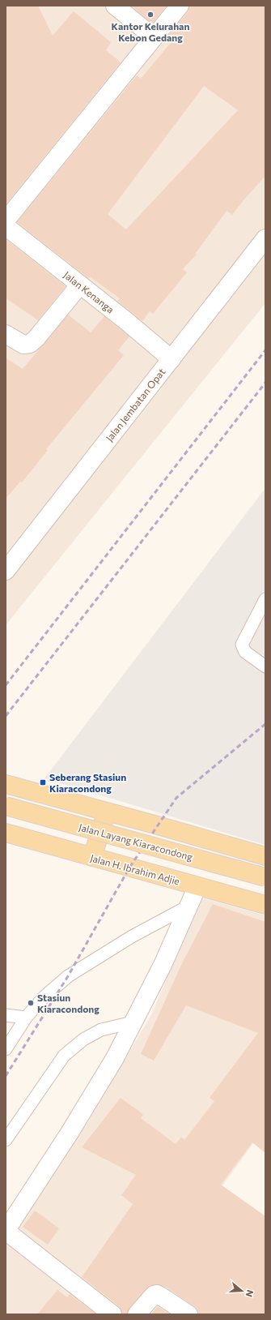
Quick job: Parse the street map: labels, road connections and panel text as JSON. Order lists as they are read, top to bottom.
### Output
{
  "streets": {
    "main road": ["Jalan Layang Kiaracondong", "Jalan H. Ibrahim Adjie"],
    "street": ["Jalan Kenanga", "Jalan Jembatan Opat"]
  },
  "crossings": [
    ["Jalan Kenanga", "Jalan Jembatan Opat"]
  ],
  "places": {
    "other": ["Kantor Kelurahan Kebon Gedang", "Stasiun Kiaracondong"],
    "transit": ["Seberang Stasiun Kiaracondong"]
  },
  "north": "right"
}
